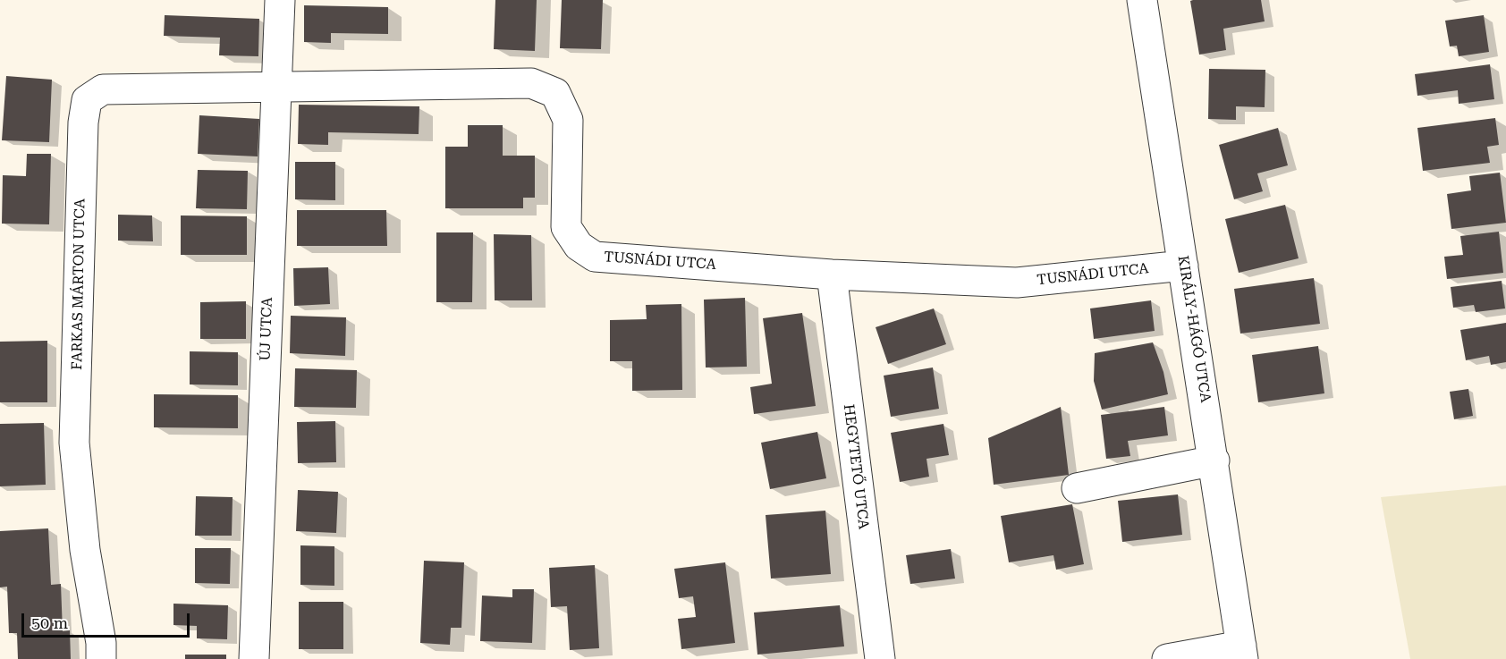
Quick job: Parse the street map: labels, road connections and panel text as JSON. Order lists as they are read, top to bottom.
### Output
{
  "streets": {
    "street": [
      "TUSNÁDI UTCA",
      "FARKAS MÁRTON UTCA",
      "ÚJ UTCA",
      "KIRÁLY-HÁGÓ UTCA",
      "HEGYTETŐ UTCA"
    ]
  },
  "crossings": [
    ["TUSNÁDI UTCA", "FARKAS MÁRTON UTCA"],
    ["TUSNÁDI UTCA", "ÚJ UTCA"],
    ["TUSNÁDI UTCA", "KIRÁLY-HÁGÓ UTCA"],
    ["TUSNÁDI UTCA", "HEGYTETŐ UTCA"],
    ["FARKAS MÁRTON UTCA", "ÚJ UTCA"]
  ],
  "scale_bar": "50 m"
}
